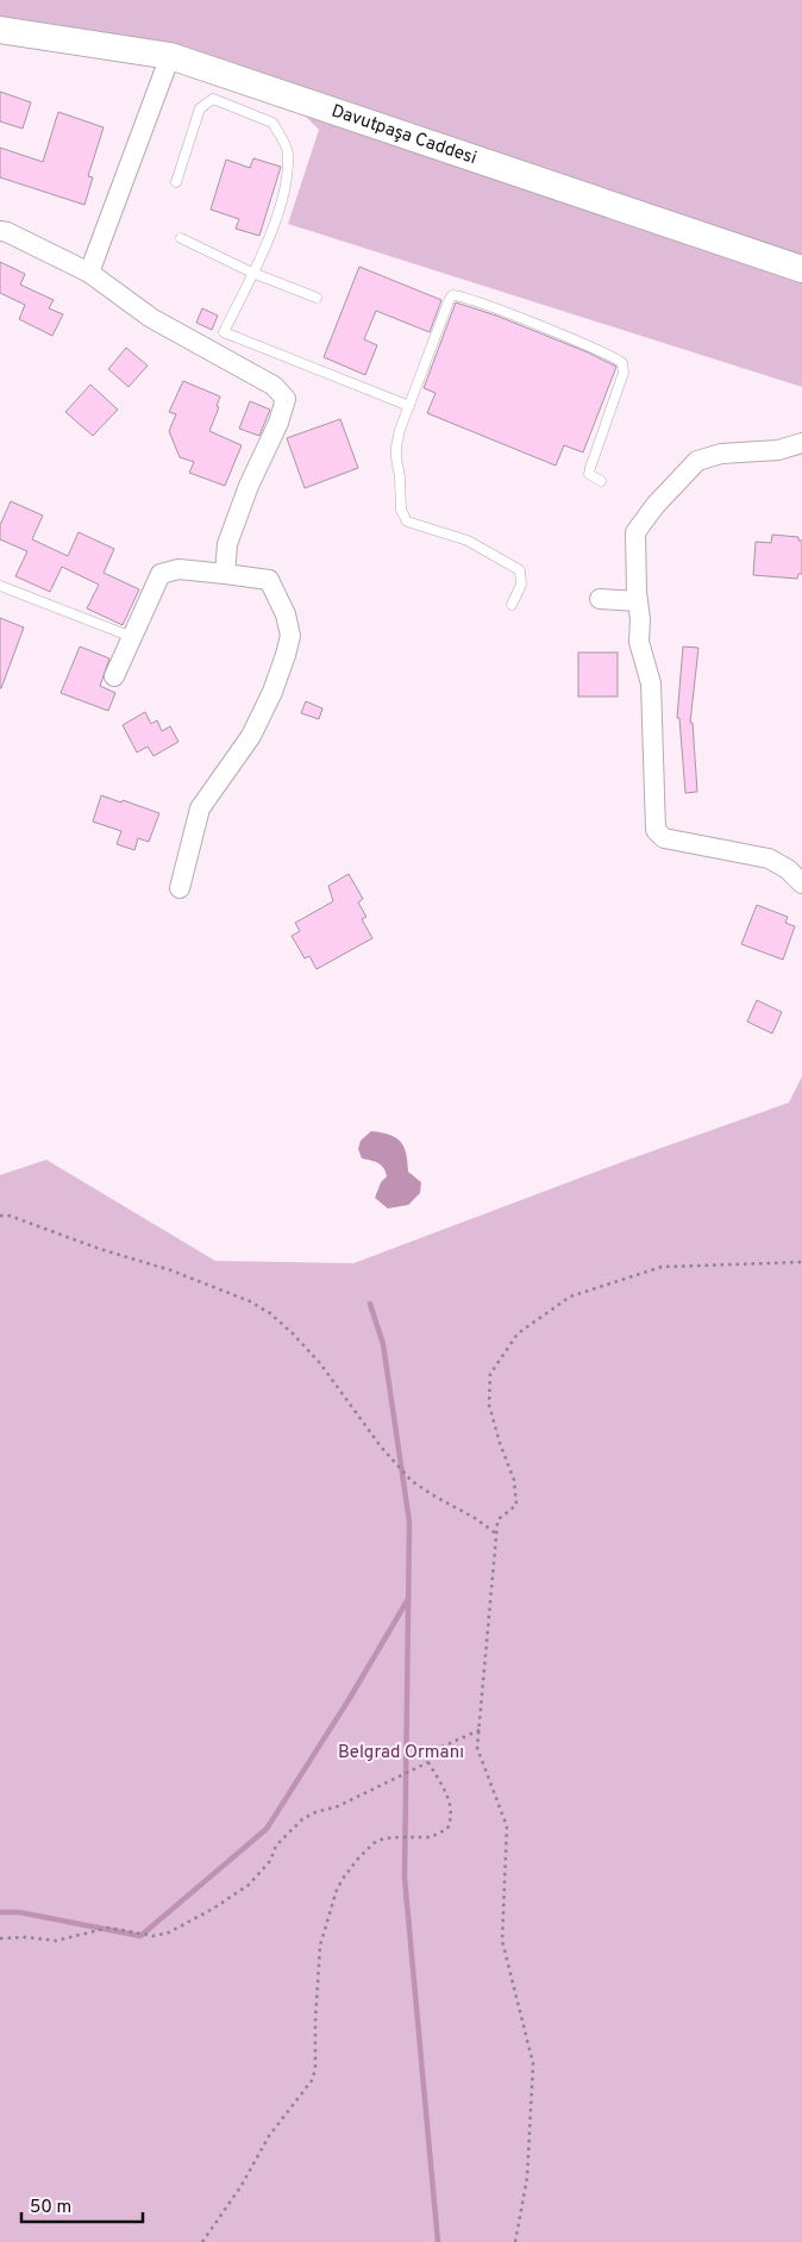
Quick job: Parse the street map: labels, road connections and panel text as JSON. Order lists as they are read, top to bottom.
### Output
{
  "streets": {
    "street": ["Davutpaşa Caddesi"]
  },
  "parks": ["Belgrad Ormanı"],
  "scale_bar": "50 m"
}
